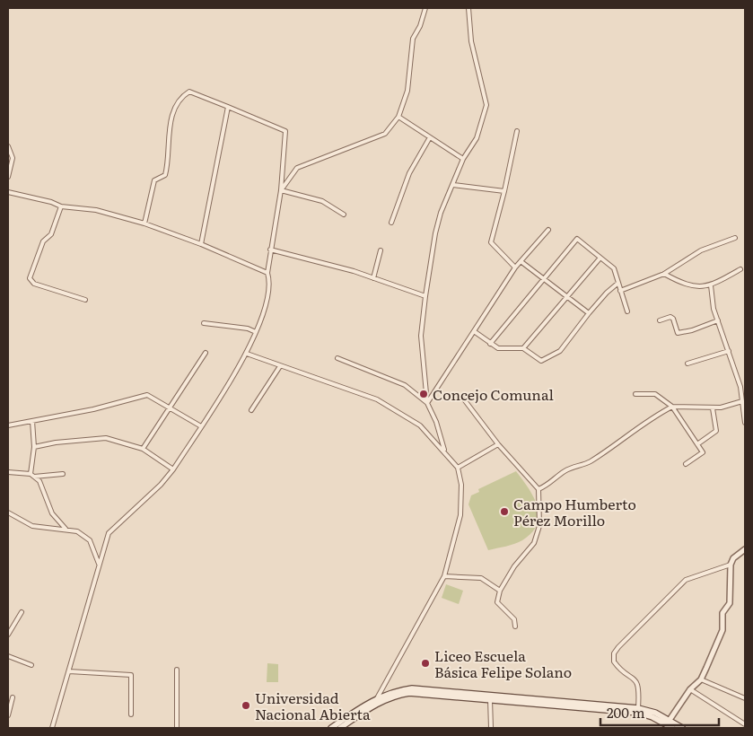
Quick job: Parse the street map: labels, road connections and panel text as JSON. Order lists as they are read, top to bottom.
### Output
{
  "places": [
    "Concejo Comunal",
    "Campo Humberto Pérez Morillo",
    "Liceo Escuela Básica Felipe Solano",
    "Universidad Nacional Abierta"
  ],
  "scale_bar": "200 m"
}
